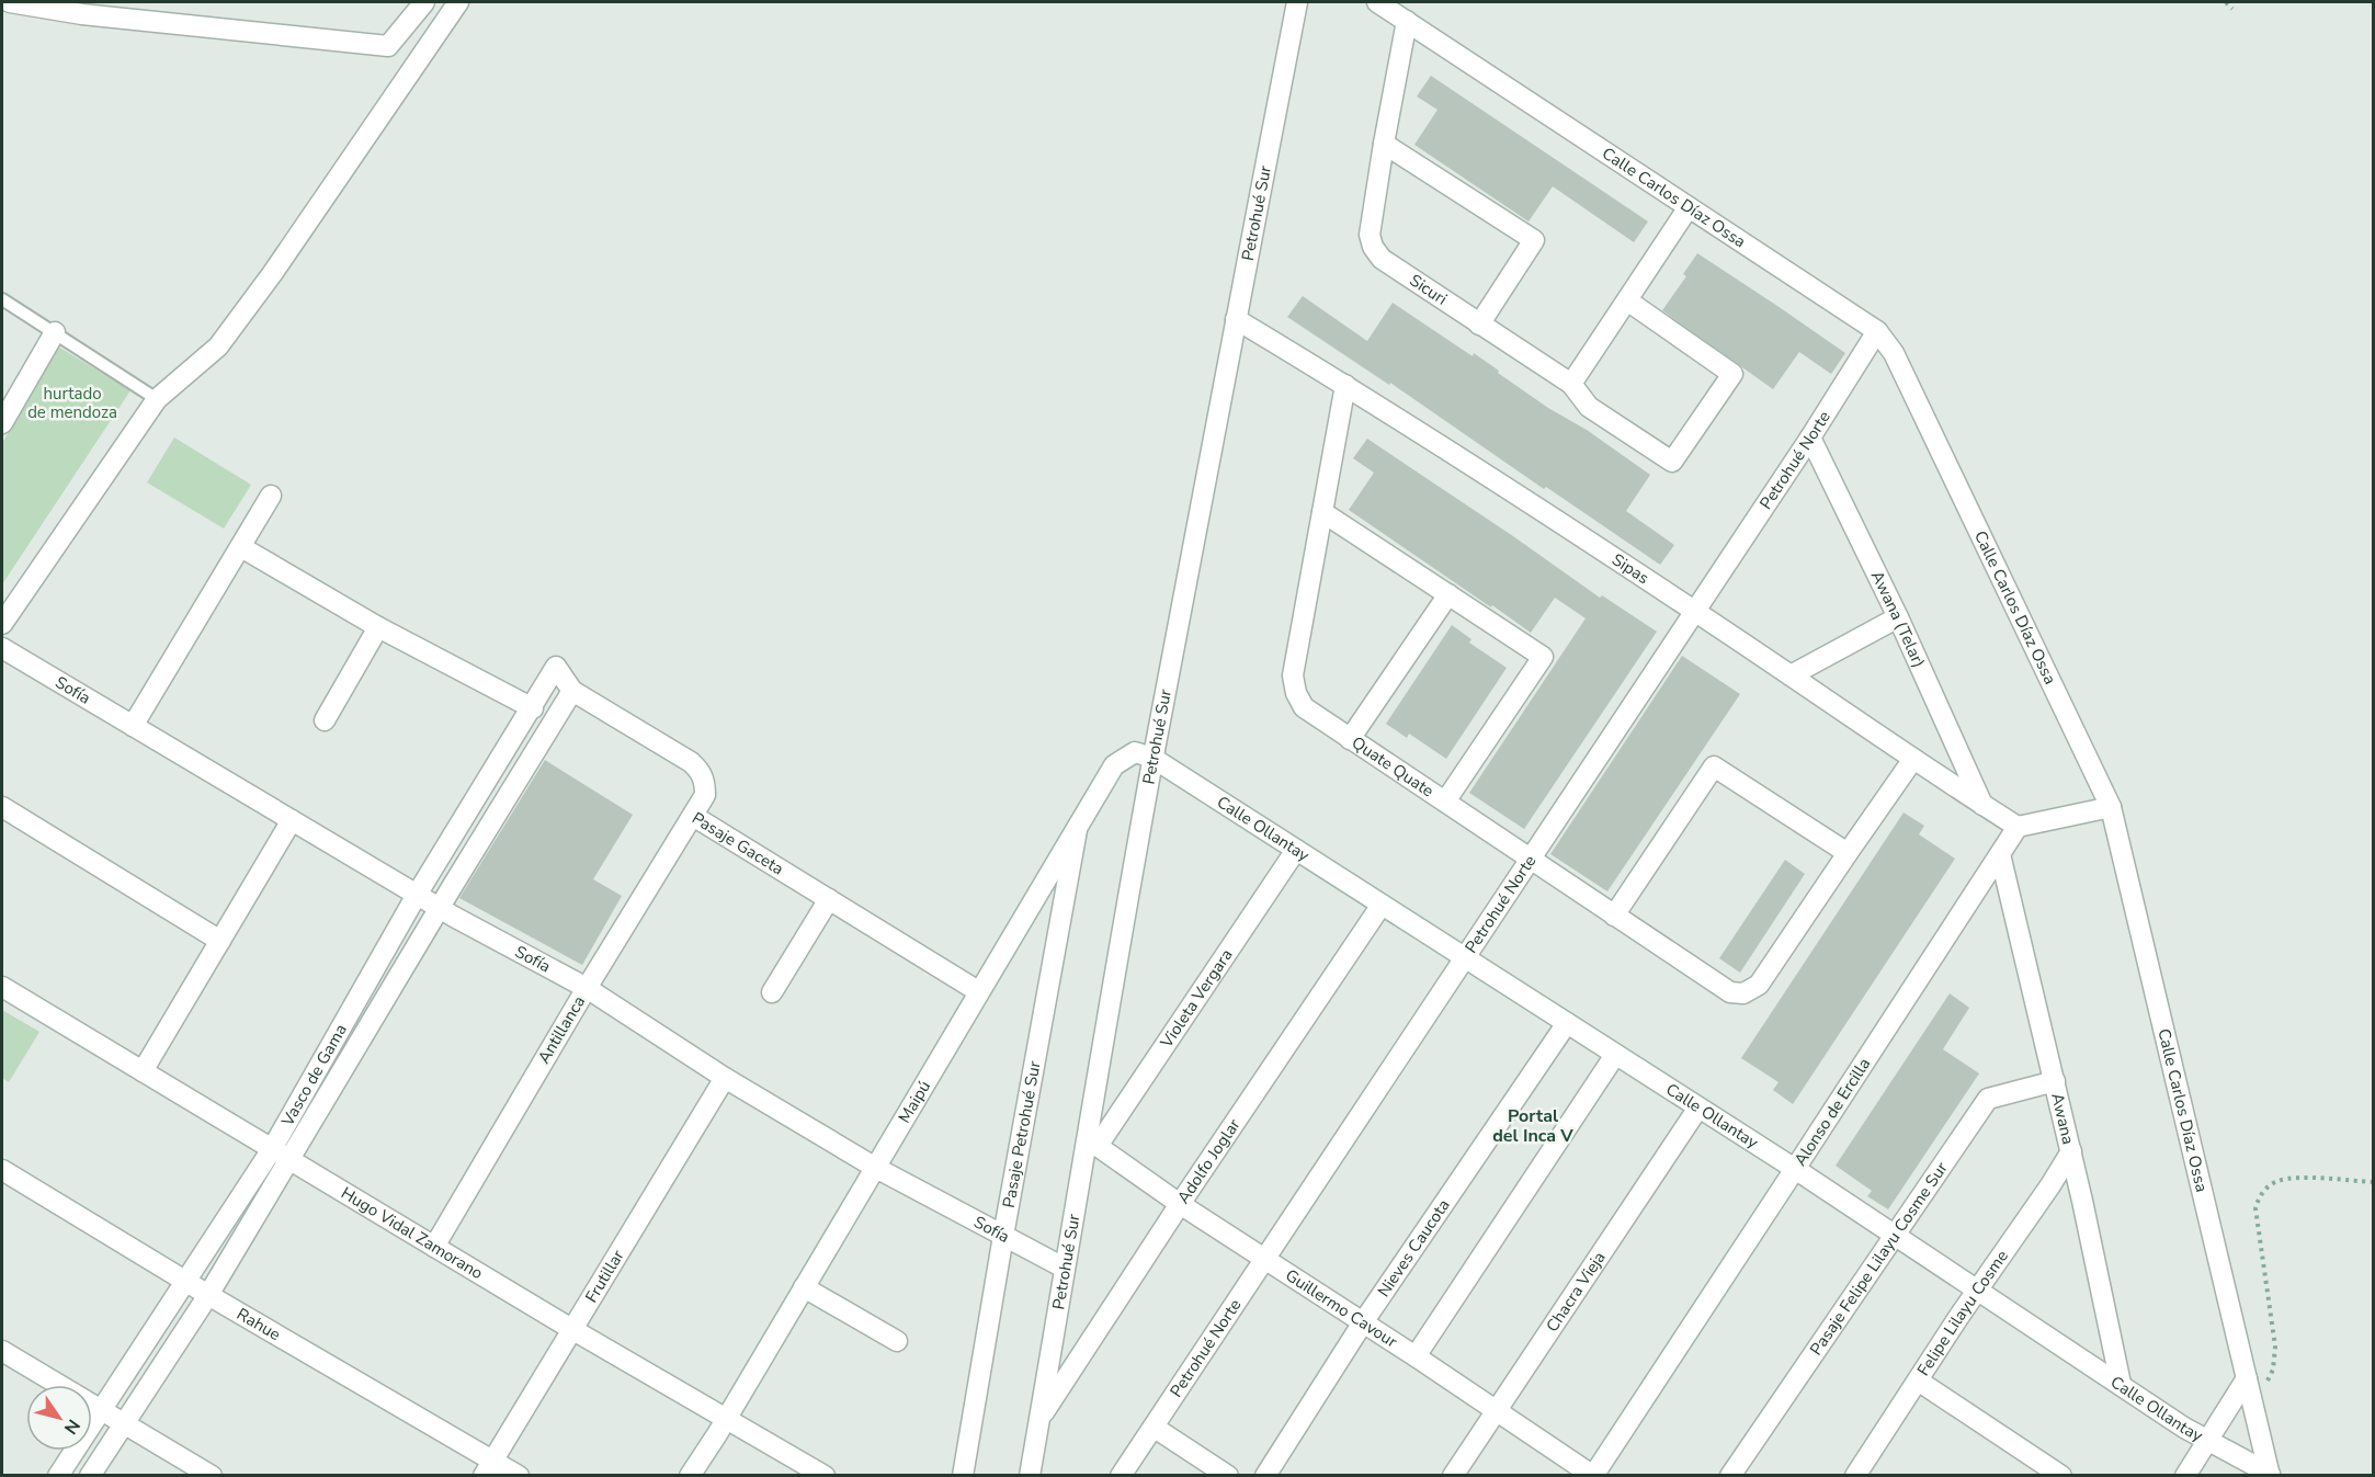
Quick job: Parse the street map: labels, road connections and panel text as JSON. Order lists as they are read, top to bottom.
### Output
{
  "streets": {
    "street": [
      "Calle Carlos Díaz Ossa",
      "Petrohué Sur",
      "Sicuri",
      "Petrohué Norte",
      "Sipas",
      "Awana (Telar)",
      "Sofía",
      "Quate Quate",
      "Calle Ollantay",
      "Pasaje Gaceta",
      "Violeta Vergara",
      "Antillanca",
      "Vasco de Gama",
      "Maipú",
      "Alonso de Ercilla",
      "Awana",
      "Pasaje Petrohué Sur",
      "Adolfo Joglar",
      "Hugo Vidal Zamorano",
      "Nieves Caucota",
      "Pasaje Felipe Lilayu Cosme Sur",
      "Frutillar",
      "Chacra Vieja",
      "Guillermo Cavour",
      "Felipe Lilayu Cosme",
      "Rahue"
    ]
  },
  "crossings": [
    ["Calle Carlos Díaz Ossa", "Sicuri"],
    ["Calle Carlos Díaz Ossa", "Petrohué Norte"],
    ["Calle Carlos Díaz Ossa", "Calle Ollantay"],
    ["Petrohué Sur", "Sipas"],
    ["Petrohué Sur", "Sofía"],
    ["Petrohué Sur", "Calle Ollantay"],
    ["Petrohué Sur", "Violeta Vergara"],
    ["Petrohué Sur", "Maipú"],
    ["Petrohué Sur", "Adolfo Joglar"],
    ["Petrohué Sur", "Guillermo Cavour"],
    ["Petrohué Norte", "Sipas"],
    ["Petrohué Norte", "Awana (Telar)"],
    ["Petrohué Norte", "Quate Quate"],
    ["Petrohué Norte", "Calle Ollantay"],
    ["Petrohué Norte", "Guillermo Cavour"],
    ["Sipas", "Awana (Telar)"],
    ["Sipas", "Quate Quate"],
    ["Sipas", "Alonso de Ercilla"],
    ["Sofía", "Antillanca"],
    ["Sofía", "Vasco de Gama"],
    ["Sofía", "Maipú"],
    ["Sofía", "Pasaje Petrohué Sur"],
    ["Sofía", "Frutillar"],
    ["Calle Ollantay", "Violeta Vergara"],
    ["Calle Ollantay", "Maipú"],
    ["Calle Ollantay", "Alonso de Ercilla"],
    ["Calle Ollantay", "Awana"],
    ["Calle Ollantay", "Adolfo Joglar"],
    ["Calle Ollantay", "Nieves Caucota"],
    ["Calle Ollantay", "Pasaje Felipe Lilayu Cosme Sur"],
    ["Calle Ollantay", "Chacra Vieja"],
    ["Calle Ollantay", "Felipe Lilayu Cosme"],
    ["Pasaje Gaceta", "Antillanca"],
    ["Pasaje Gaceta", "Vasco de Gama"],
    ["Pasaje Gaceta", "Maipú"],
    ["Violeta Vergara", "Guillermo Cavour"],
    ["Antillanca", "Hugo Vidal Zamorano"],
    ["Vasco de Gama", "Hugo Vidal Zamorano"],
    ["Vasco de Gama", "Rahue"],
    ["Maipú", "Pasaje Petrohué Sur"],
    ["Maipú", "Hugo Vidal Zamorano"],
    ["Alonso de Ercilla", "Awana"],
    ["Alonso de Ercilla", "Guillermo Cavour"],
    ["Awana", "Pasaje Felipe Lilayu Cosme Sur"],
    ["Awana", "Felipe Lilayu Cosme"],
    ["Adolfo Joglar", "Guillermo Cavour"],
    ["Hugo Vidal Zamorano", "Frutillar"],
    ["Nieves Caucota", "Guillermo Cavour"],
    ["Frutillar", "Rahue"],
    ["Chacra Vieja", "Guillermo Cavour"]
  ],
  "districts": ["Portal del Inca V"],
  "parks": ["hurtado de mendoza"],
  "north": "bottom right"
}
